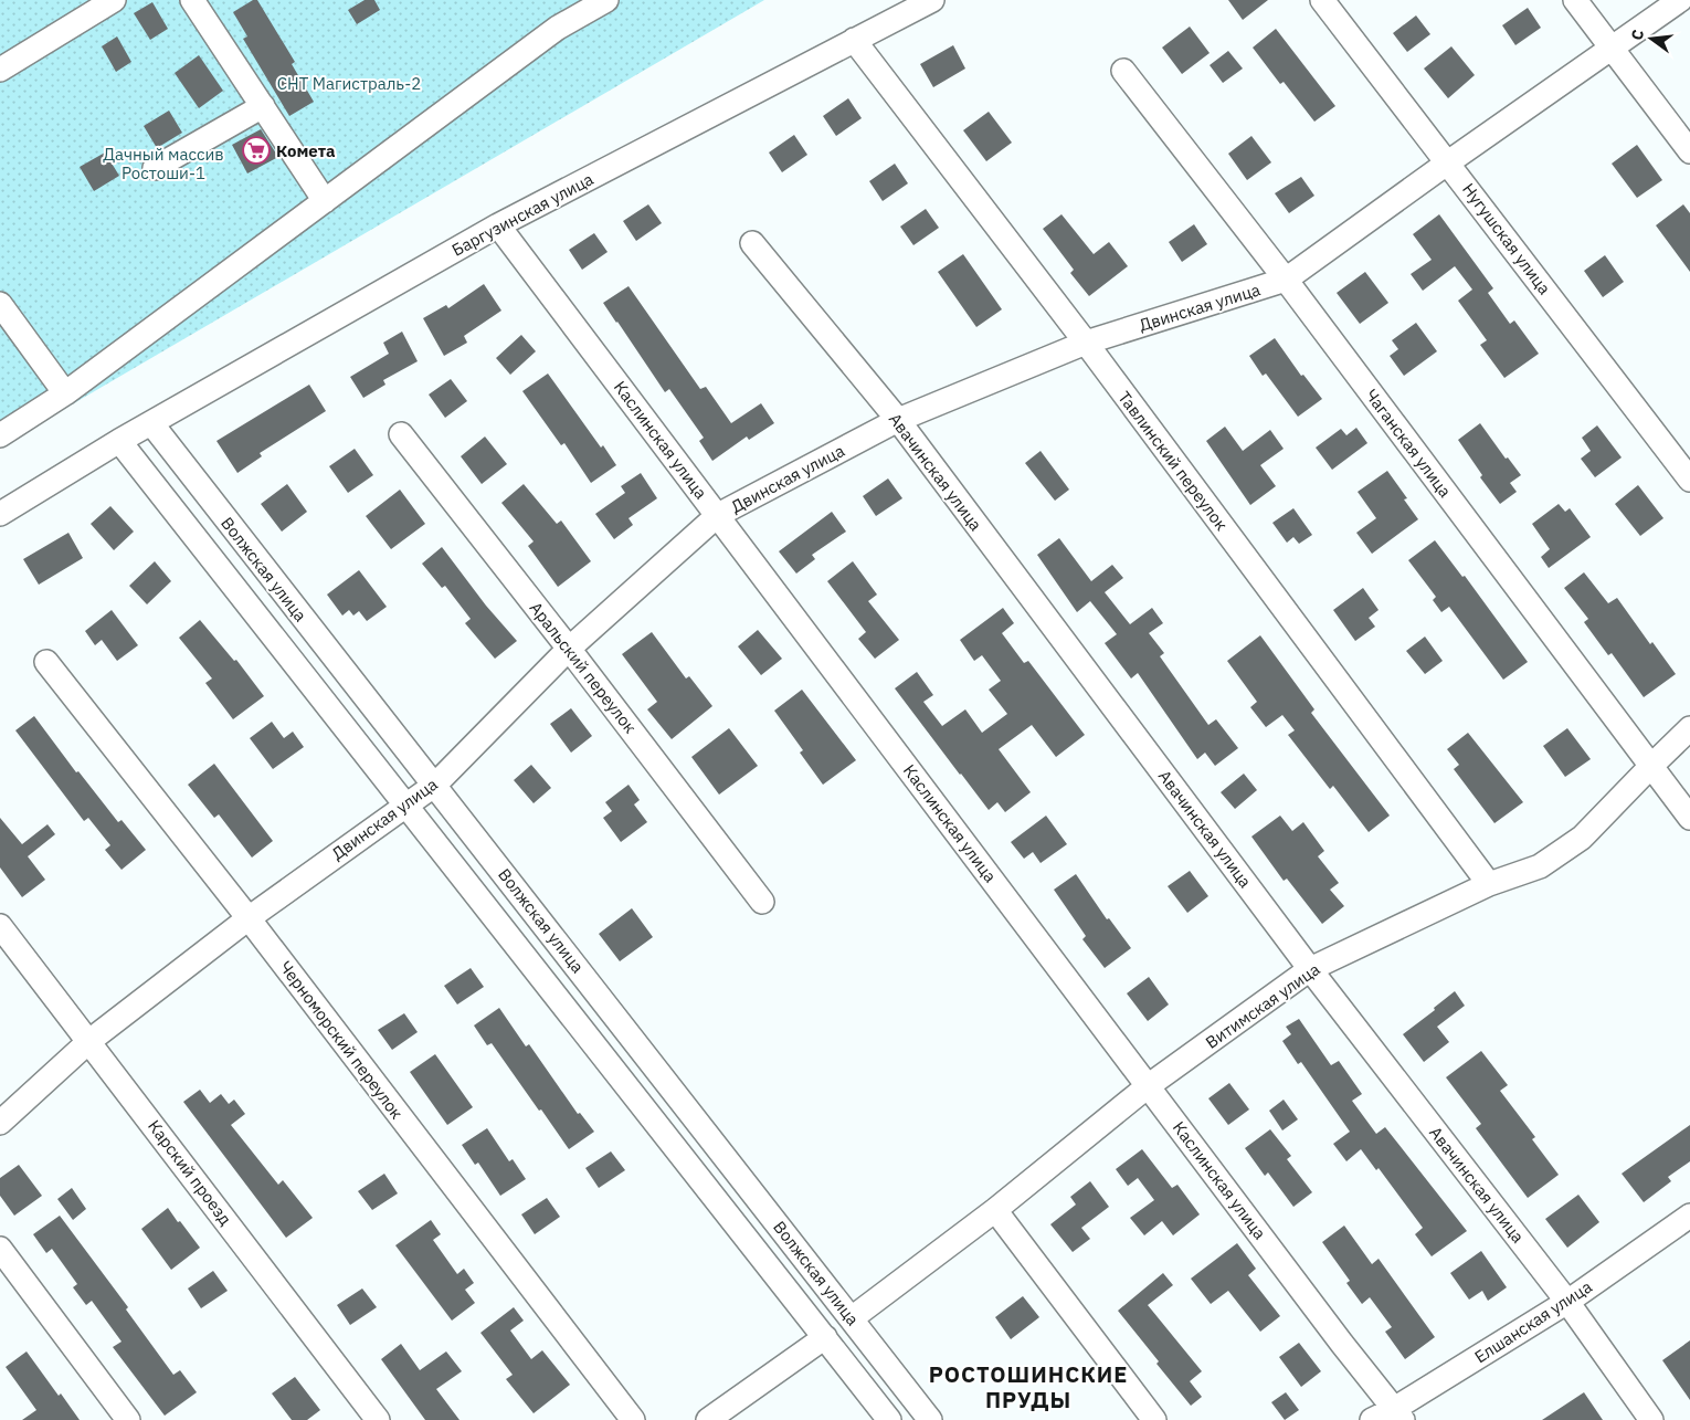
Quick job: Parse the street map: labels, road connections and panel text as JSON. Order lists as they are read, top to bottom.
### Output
{
  "streets": {
    "street": [
      "Баргузинская улица",
      "Нугушская улица",
      "Двинская улица",
      "Каслинская улица",
      "Чаганская улица",
      "Тавлинский переулок",
      "Авачинская улица",
      "Волжская улица",
      "Аральский переулок",
      "Витимская улица",
      "Черноморский переулок",
      "Карский проезд",
      "Елшанская улица"
    ]
  },
  "crossings": [
    ["Баргузинская улица", "Каслинская улица"],
    ["Баргузинская улица", "Тавлинский переулок"],
    ["Баргузинская улица", "Волжская улица"],
    ["Нугушская улица", "Двинская улица"],
    ["Двинская улица", "Каслинская улица"],
    ["Двинская улица", "Чаганская улица"],
    ["Двинская улица", "Тавлинский переулок"],
    ["Двинская улица", "Авачинская улица"],
    ["Двинская улица", "Волжская улица"],
    ["Двинская улица", "Аральский переулок"],
    ["Двинская улица", "Черноморский переулок"],
    ["Двинская улица", "Карский проезд"],
    ["Каслинская улица", "Витимская улица"],
    ["Каслинская улица", "Елшанская улица"],
    ["Чаганская улица", "Витимская улица"],
    ["Тавлинский переулок", "Витимская улица"],
    ["Авачинская улица", "Витимская улица"],
    ["Авачинская улица", "Елшанская улица"],
    ["Волжская улица", "Витимская улица"]
  ],
  "districts": ["РОСТОШИНСКИЕ ПРУДЫ"],
  "parks": ["СНТ Магистраль-2", "Дачный массив Ростоши-1"],
  "places": {
    "supermarket": ["Комета"]
  },
  "north": "left"
}
